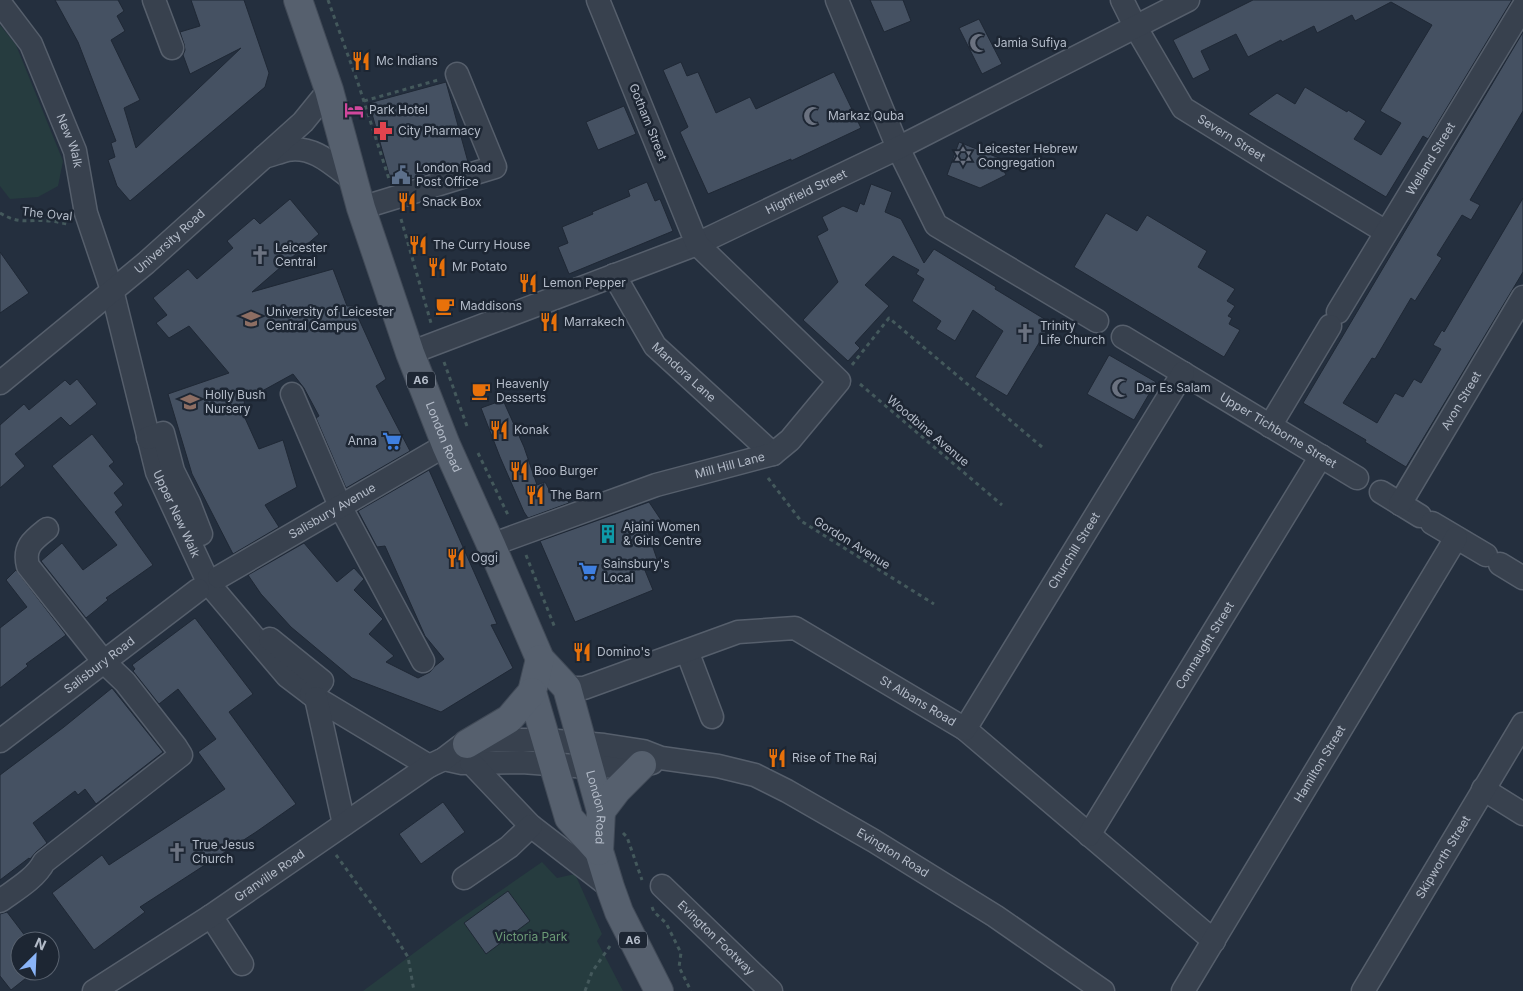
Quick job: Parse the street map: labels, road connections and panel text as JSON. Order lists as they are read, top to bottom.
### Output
{
  "streets": {
    "main road": ["A6", "London Road"],
    "street": [
      "Gotham Street",
      "Severn Street",
      "New Walk",
      "Welland Street",
      "Highfield Street",
      "University Road",
      "Mandora Lane",
      "Avon Street",
      "Upper Tichborne Street",
      "Mill Hill Lane",
      "Salisbury Avenue",
      "Upper New Walk",
      "Churchill Street",
      "Connaught Street",
      "Salisbury Road",
      "St Albans Road",
      "Hamilton Street",
      "Evington Road",
      "Skipworth Street",
      "Granville Road",
      "Evington Footway"
    ],
    "path": ["The Oval", "Woodbine Avenue", "Gordon Avenue"]
  },
  "crossings": [
    ["Gotham Street", "Highfield Street"],
    ["Severn Street", "Welland Street"],
    ["Severn Street", "Highfield Street"],
    ["New Walk", "The Oval"],
    ["New Walk", "University Road"],
    ["New Walk", "Upper New Walk"],
    ["Welland Street", "Upper Tichborne Street"],
    ["Highfield Street", "Mandora Lane"],
    ["Highfield Street", "London Road"],
    ["University Road", "London Road"],
    ["University Road", "Upper New Walk"],
    ["Mandora Lane", "Mill Hill Lane"],
    ["Mandora Lane", "Gordon Avenue"],
    ["Woodbine Avenue", "Mill Hill Lane"],
    ["Upper Tichborne Street", "Churchill Street"],
    ["Upper Tichborne Street", "Connaught Street"],
    ["London Road", "Mill Hill Lane"],
    ["London Road", "Salisbury Avenue"],
    ["London Road", "St Albans Road"],
    ["London Road", "Evington Road"],
    ["London Road", "Granville Road"],
    ["Mill Hill Lane", "Gordon Avenue"],
    ["Upper New Walk", "Granville Road"],
    ["Churchill Street", "St Albans Road"],
    ["Connaught Street", "St Albans Road"],
    ["St Albans Road", "Hamilton Street"],
    ["Evington Road", "Granville Road"]
  ],
  "parks": ["Victoria Park"],
  "places": {
    "mosque": ["Jamia Sufiya", "Markaz Quba", "Dar Es Salam"],
    "restaurant": [
      "Mc Indians",
      "Snack Box",
      "The Curry House",
      "Mr Potato",
      "Lemon Pepper",
      "Marrakech",
      "Konak",
      "Boo Burger",
      "The Barn",
      "Oggi",
      "Domino's",
      "Rise of The Raj"
    ],
    "hotel": ["Park Hotel"],
    "pharmacy": ["City Pharmacy"],
    "synagogue": ["Leicester Hebrew Congregation"],
    "public building": ["London Road Post Office"],
    "church": ["Leicester Central", "Trinity Life Church", "True Jesus Church"],
    "cafe": ["Maddisons", "Heavenly Desserts"],
    "school or university": ["University of Leicester Central Campus", "Holly Bush Nursery"],
    "supermarket": ["Anna", "Sainsbury's Local"],
    "building": ["Ajaini Women & Girls Centre"]
  },
  "north": "top right"
}
